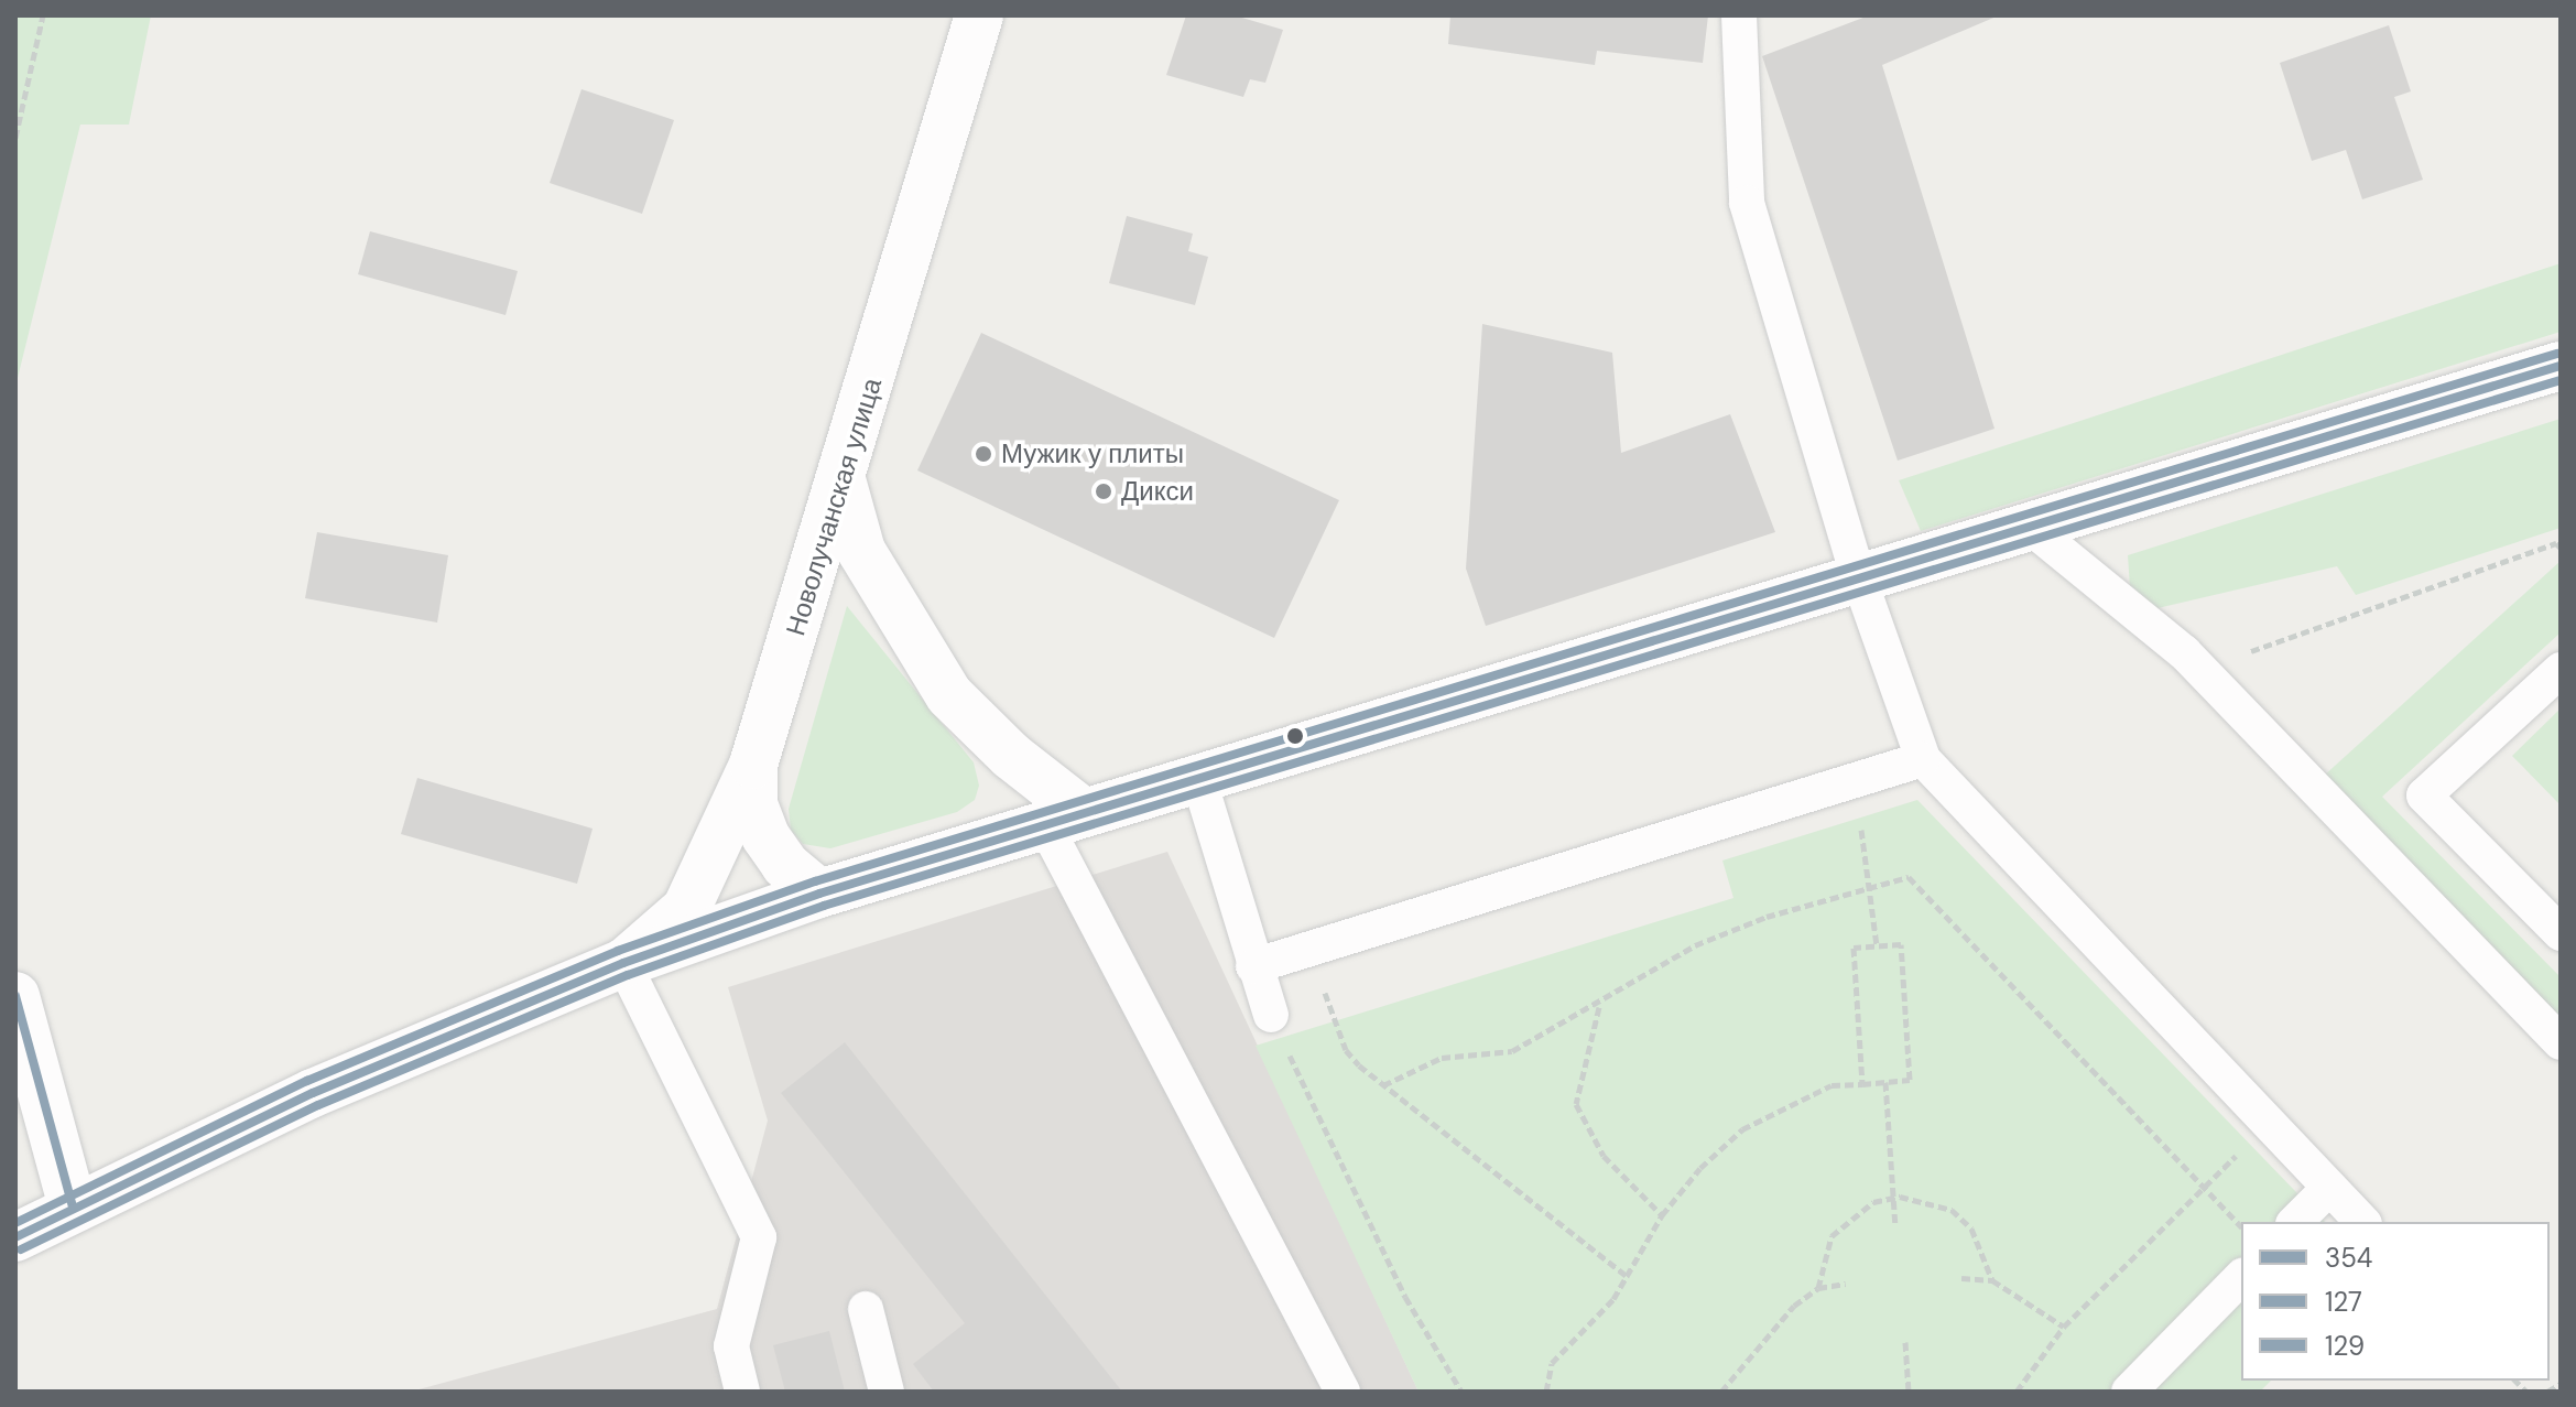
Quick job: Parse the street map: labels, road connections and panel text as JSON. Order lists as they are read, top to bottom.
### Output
{
  "streets": {
    "street": ["Новолучанская улица"]
  },
  "places": ["Мужик у плиты", "Дикси"],
  "lines": ["transit line 129", "transit line 354", "transit line 127"],
  "legend": ["354", "127", "129"]
}
